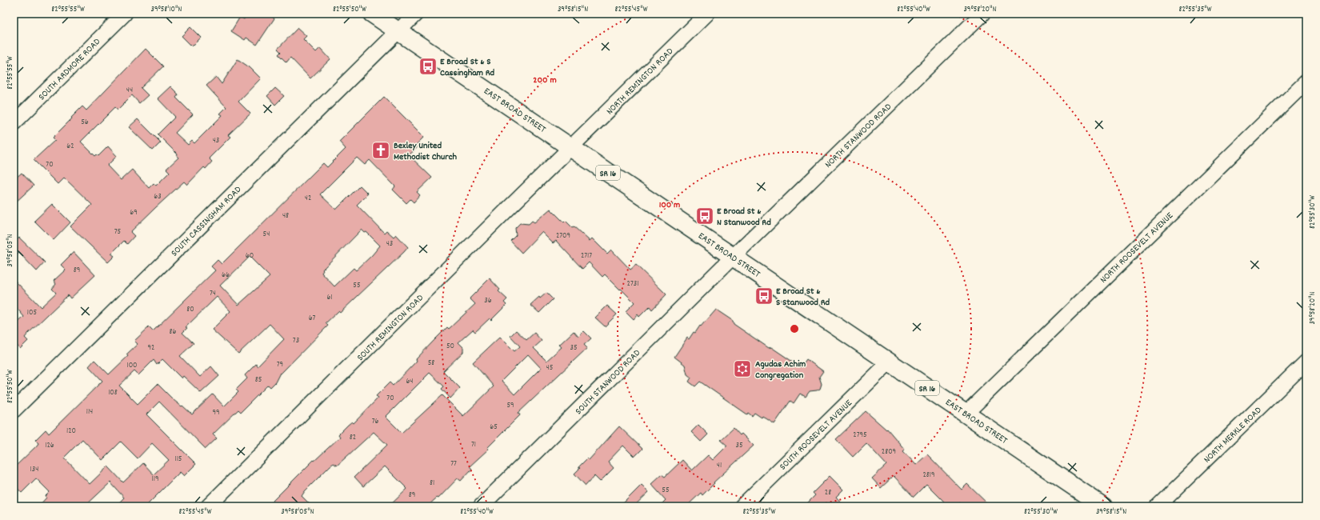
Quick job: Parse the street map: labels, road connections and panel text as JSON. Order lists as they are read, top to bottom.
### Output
{
  "streets": {
    "main road": ["EAST BROAD STREET", "SR 16"],
    "street": [
      "SOUTH ARDMORE ROAD",
      "NORTH REMINGTON ROAD",
      "NORTH STANWOOD ROAD",
      "SOUTH CASSINGHAM ROAD",
      "NORTH ROOSEVELT AVENUE",
      "SOUTH REMINGTON ROAD",
      "SOUTH STANWOOD ROAD",
      "SOUTH ROOSEVELT AVENUE",
      "NORTH MERKLE ROAD"
    ]
  },
  "crossings": [
    ["NORTH REMINGTON ROAD", "EAST BROAD STREET"],
    ["NORTH REMINGTON ROAD", "SOUTH REMINGTON ROAD"],
    ["EAST BROAD STREET", "NORTH STANWOOD ROAD"],
    ["EAST BROAD STREET", "SOUTH CASSINGHAM ROAD"],
    ["EAST BROAD STREET", "NORTH ROOSEVELT AVENUE"],
    ["EAST BROAD STREET", "SOUTH REMINGTON ROAD"],
    ["EAST BROAD STREET", "SOUTH STANWOOD ROAD"],
    ["EAST BROAD STREET", "SOUTH ROOSEVELT AVENUE"],
    ["NORTH STANWOOD ROAD", "SOUTH STANWOOD ROAD"]
  ],
  "places": {
    "bus stop": ["E Broad St & S Cassingham Rd", "E Broad St & N Stanwood Rd", "E Broad St & S Stanwood Rd"],
    "church": ["Bexley United Methodist Church"],
    "synagogue": ["Agudas Achim Congregation"]
  },
  "house_numbers": [
    "44",
    "56",
    "43",
    "62",
    "70",
    "63",
    "42",
    "69",
    "48",
    "75",
    "54",
    "2709",
    "43",
    "60",
    "2717",
    "89",
    "66",
    "2731",
    "55",
    "74",
    "61",
    "36",
    "80",
    "105",
    "67",
    "86",
    "73",
    "50",
    "92",
    "35",
    "58",
    "79",
    "100",
    "45",
    "85",
    "64",
    "108",
    "70",
    "59",
    "114",
    "99",
    "76",
    "65",
    "120",
    "2795",
    "82",
    "71",
    "126",
    "35",
    "2809",
    "115",
    "77",
    "41",
    "134",
    "2819",
    "119",
    "81",
    "55",
    "28",
    "89"
  ],
  "coordinates": [
    "82°55'55\"W",
    "39°58'10\"N",
    "82°55'50\"W",
    "39°58'15\"N",
    "82°55'45\"W",
    "82°55'40\"W",
    "39°58'20\"N",
    "82°55'35\"W",
    "82°55'30\"W",
    "39°58'05\"N"
  ],
  "rings": ["200 m", "100 m"]
}
